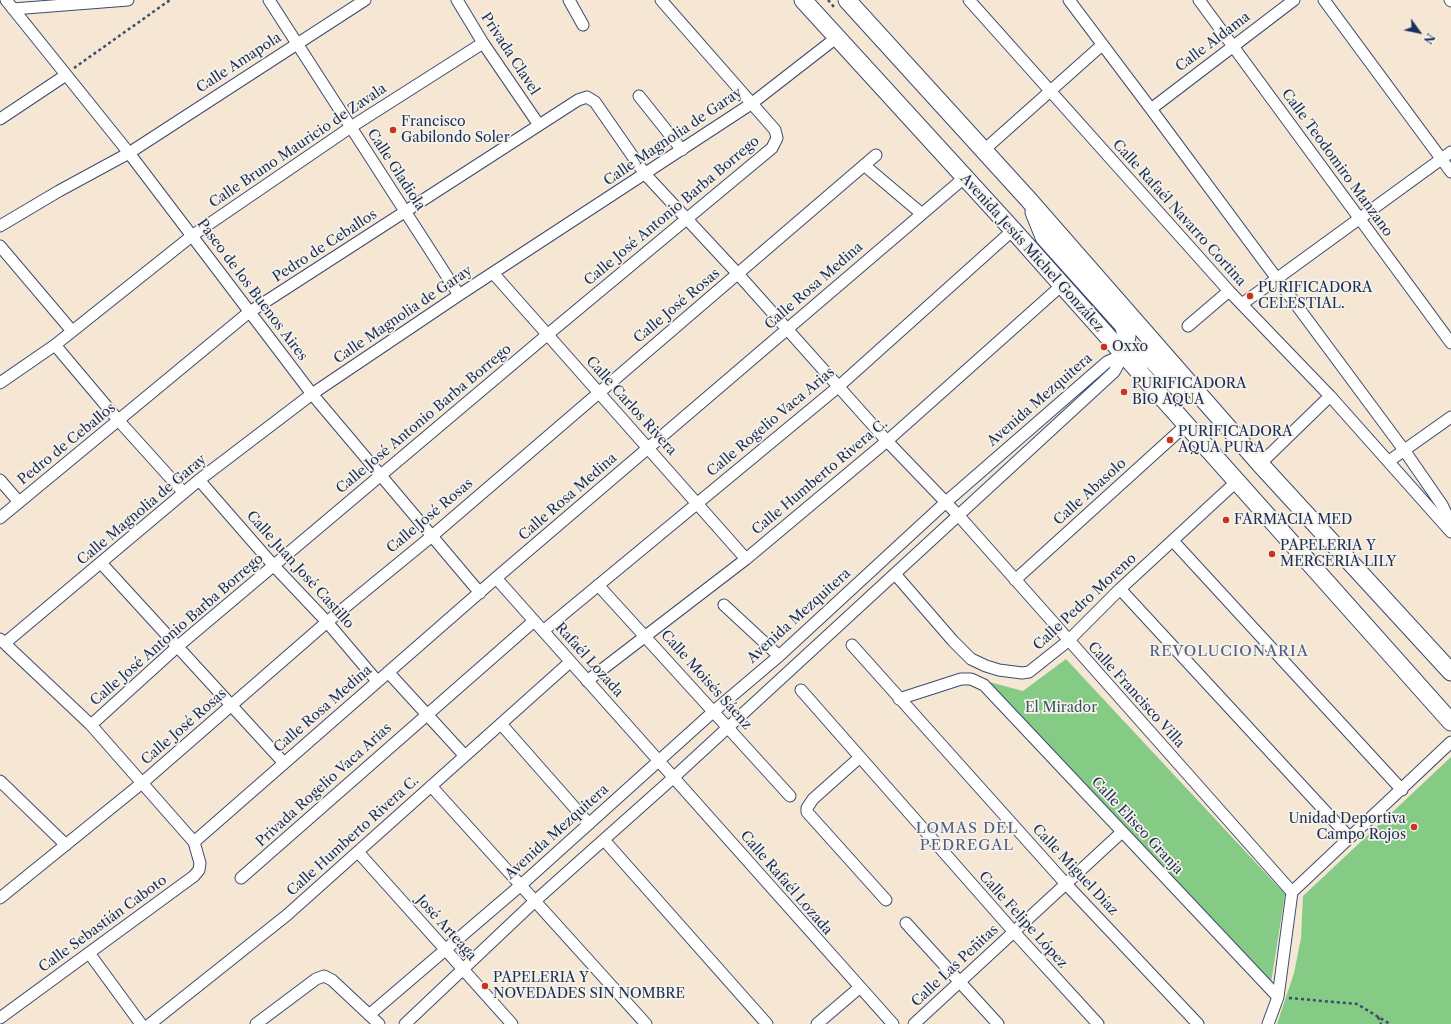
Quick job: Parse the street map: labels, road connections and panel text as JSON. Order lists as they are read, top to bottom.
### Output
{
  "streets": {
    "main road": ["Avenida Jesús Michel González"],
    "street": [
      "Calle Aldama",
      "Privada Clavel",
      "Calle Amapola",
      "Calle Magnolia de Garay",
      "Calle Bruno Mauricio de Zavala",
      "Calle Teodomiro Manzano",
      "Calle Gladiola",
      "Calle José Antonio Barba Borrego",
      "Calle Rafaél Navarro Cortina",
      "Pedro de Ceballos",
      "Calle Rosa Medina",
      "Paseo de los Buenos Aires",
      "Calle José Rosas",
      "Avenida Mezquitera",
      "Calle Carlos Rivera",
      "Calle Rogelio Vaca Arias",
      "Calle Humberto Rivera C.",
      "Calle Abasolo",
      "Calle Juan José Castillo",
      "Calle Pedro Moreno",
      "Rafaél Lozada",
      "Calle Moisés Sáenz",
      "Calle Francisco Villa",
      "Privada Rogelio Vaca Arias",
      "Calle Eliseo Granja",
      "Calle Miguel Díaz",
      "Calle Rafaél Lozada",
      "Calle Felipe López",
      "Calle Sebastián Caboto",
      "José Arteaga",
      "Calle Las Peñitas"
    ]
  },
  "crossings": [
    ["Calle Aldama", "Calle Teodomiro Manzano"],
    ["Privada Clavel", "Calle Bruno Mauricio de Zavala"],
    ["Privada Clavel", "Pedro de Ceballos"],
    ["Calle Amapola", "Calle Gladiola"],
    ["Calle Amapola", "Paseo de los Buenos Aires"],
    ["Calle Magnolia de Garay", "Calle Gladiola"],
    ["Calle Magnolia de Garay", "Calle José Antonio Barba Borrego"],
    ["Calle Magnolia de Garay", "Avenida Jesús Michel González"],
    ["Calle Magnolia de Garay", "Paseo de los Buenos Aires"],
    ["Calle Magnolia de Garay", "Calle Carlos Rivera"],
    ["Calle Magnolia de Garay", "Calle Juan José Castillo"],
    ["Calle Magnolia de Garay", "Calle Francisco Villa"],
    ["Calle Bruno Mauricio de Zavala", "Calle Gladiola"],
    ["Calle Bruno Mauricio de Zavala", "Paseo de los Buenos Aires"],
    ["Calle Gladiola", "Pedro de Ceballos"],
    ["Calle José Antonio Barba Borrego", "Paseo de los Buenos Aires"],
    ["Calle José Antonio Barba Borrego", "Calle Carlos Rivera"],
    ["Calle José Antonio Barba Borrego", "Calle Juan José Castillo"],
    ["Calle José Antonio Barba Borrego", "Calle Francisco Villa"],
    ["Pedro de Ceballos", "Paseo de los Buenos Aires"],
    ["Pedro de Ceballos", "Calle Francisco Villa"],
    ["Avenida Jesús Michel González", "Calle Rosa Medina"],
    ["Avenida Jesús Michel González", "Avenida Mezquitera"],
    ["Avenida Jesús Michel González", "Calle Rogelio Vaca Arias"],
    ["Avenida Jesús Michel González", "Calle Humberto Rivera C."],
    ["Avenida Jesús Michel González", "Calle Abasolo"],
    ["Avenida Jesús Michel González", "Calle Pedro Moreno"],
    ["Calle Rosa Medina", "Paseo de los Buenos Aires"],
    ["Calle Rosa Medina", "Calle Carlos Rivera"],
    ["Calle Rosa Medina", "Calle Juan José Castillo"],
    ["Calle Rosa Medina", "Rafaél Lozada"],
    ["Calle Rosa Medina", "Calle Francisco Villa"],
    ["Calle Rosa Medina", "Calle Sebastián Caboto"],
    ["Paseo de los Buenos Aires", "Calle José Rosas"],
    ["Calle José Rosas", "Calle Carlos Rivera"],
    ["Calle José Rosas", "Calle Juan José Castillo"],
    ["Calle José Rosas", "Calle Francisco Villa"],
    ["Avenida Mezquitera", "Calle Pedro Moreno"],
    ["Avenida Mezquitera", "Rafaél Lozada"],
    ["Avenida Mezquitera", "Calle Moisés Sáenz"],
    ["Avenida Mezquitera", "Calle Francisco Villa"],
    ["Avenida Mezquitera", "Calle Rafaél Lozada"],
    ["Avenida Mezquitera", "José Arteaga"],
    ["Calle Carlos Rivera", "Calle Rogelio Vaca Arias"],
    ["Calle Carlos Rivera", "Calle Humberto Rivera C."],
    ["Calle Rogelio Vaca Arias", "Rafaél Lozada"],
    ["Calle Rogelio Vaca Arias", "Calle Moisés Sáenz"],
    ["Calle Rogelio Vaca Arias", "Calle Francisco Villa"],
    ["Calle Humberto Rivera C.", "Rafaél Lozada"],
    ["Calle Humberto Rivera C.", "Calle Moisés Sáenz"],
    ["Calle Humberto Rivera C.", "Calle Francisco Villa"],
    ["Calle Humberto Rivera C.", "José Arteaga"],
    ["Calle Abasolo", "Calle Francisco Villa"],
    ["Calle Pedro Moreno", "Calle Francisco Villa"],
    ["Rafaél Lozada", "Calle Rafaél Lozada"],
    ["Calle Eliseo Granja", "Calle Miguel Díaz"],
    ["Calle Eliseo Granja", "Calle Las Peñitas"],
    ["Calle Miguel Díaz", "Calle Las Peñitas"],
    ["Calle Felipe López", "Calle Las Peñitas"]
  ],
  "districts": ["REVOLUCIONARIA", "LOMAS DEL PEDREGAL"],
  "parks": ["El Mirador"],
  "places": [
    "Francisco Gabilondo Soler",
    "PURIFICADORA CELESTIAL.",
    "Oxxo",
    "PURIFICADORA BIO AQUA",
    "PURIFICADORA AQUA PURA",
    "FARMACIA MED",
    "PAPELERIA Y MERCERIA LILY",
    "Unidad Deportiva Campo Rojos",
    "PAPELERIA Y NOVEDADES SIN NOMBRE"
  ],
  "north": "bottom right"
}
